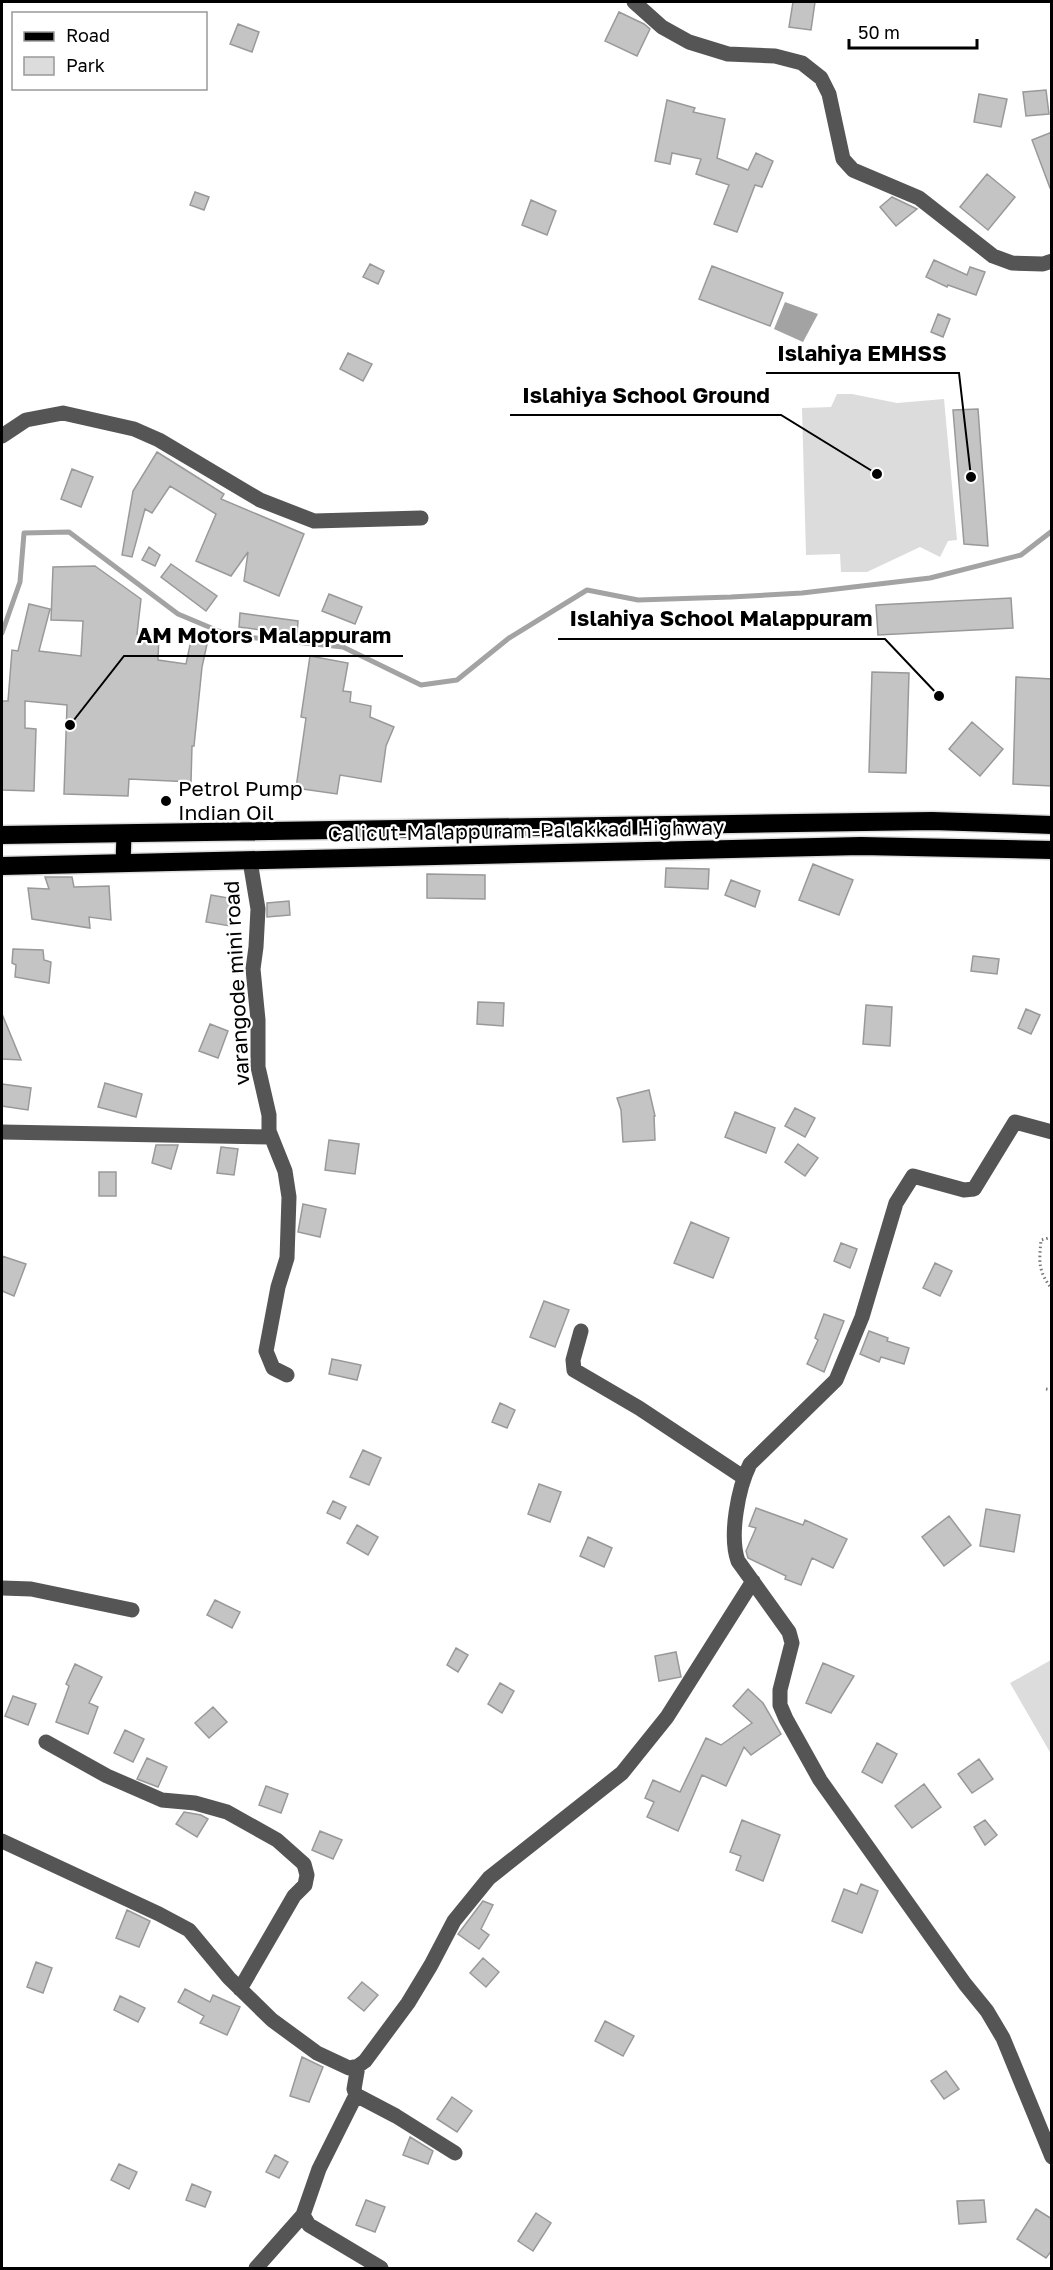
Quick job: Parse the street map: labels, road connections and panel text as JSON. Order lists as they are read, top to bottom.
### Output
{
  "streets": {
    "highway": ["Calicut-Malappuram-Palakkad Highway"],
    "street": ["varangode mini road"]
  },
  "crossings": [
    ["Calicut-Malappuram-Palakkad Highway", "varangode mini road"]
  ],
  "places": [
    "Islahiya School Ground",
    "Islahiya EMHSS",
    "Islahiya School Malappuram",
    "AM Motors Malappuram",
    "Petrol Pump Indian Oil"
  ],
  "legend": ["Road", "Park"],
  "scale_bar": "50 m"
}
